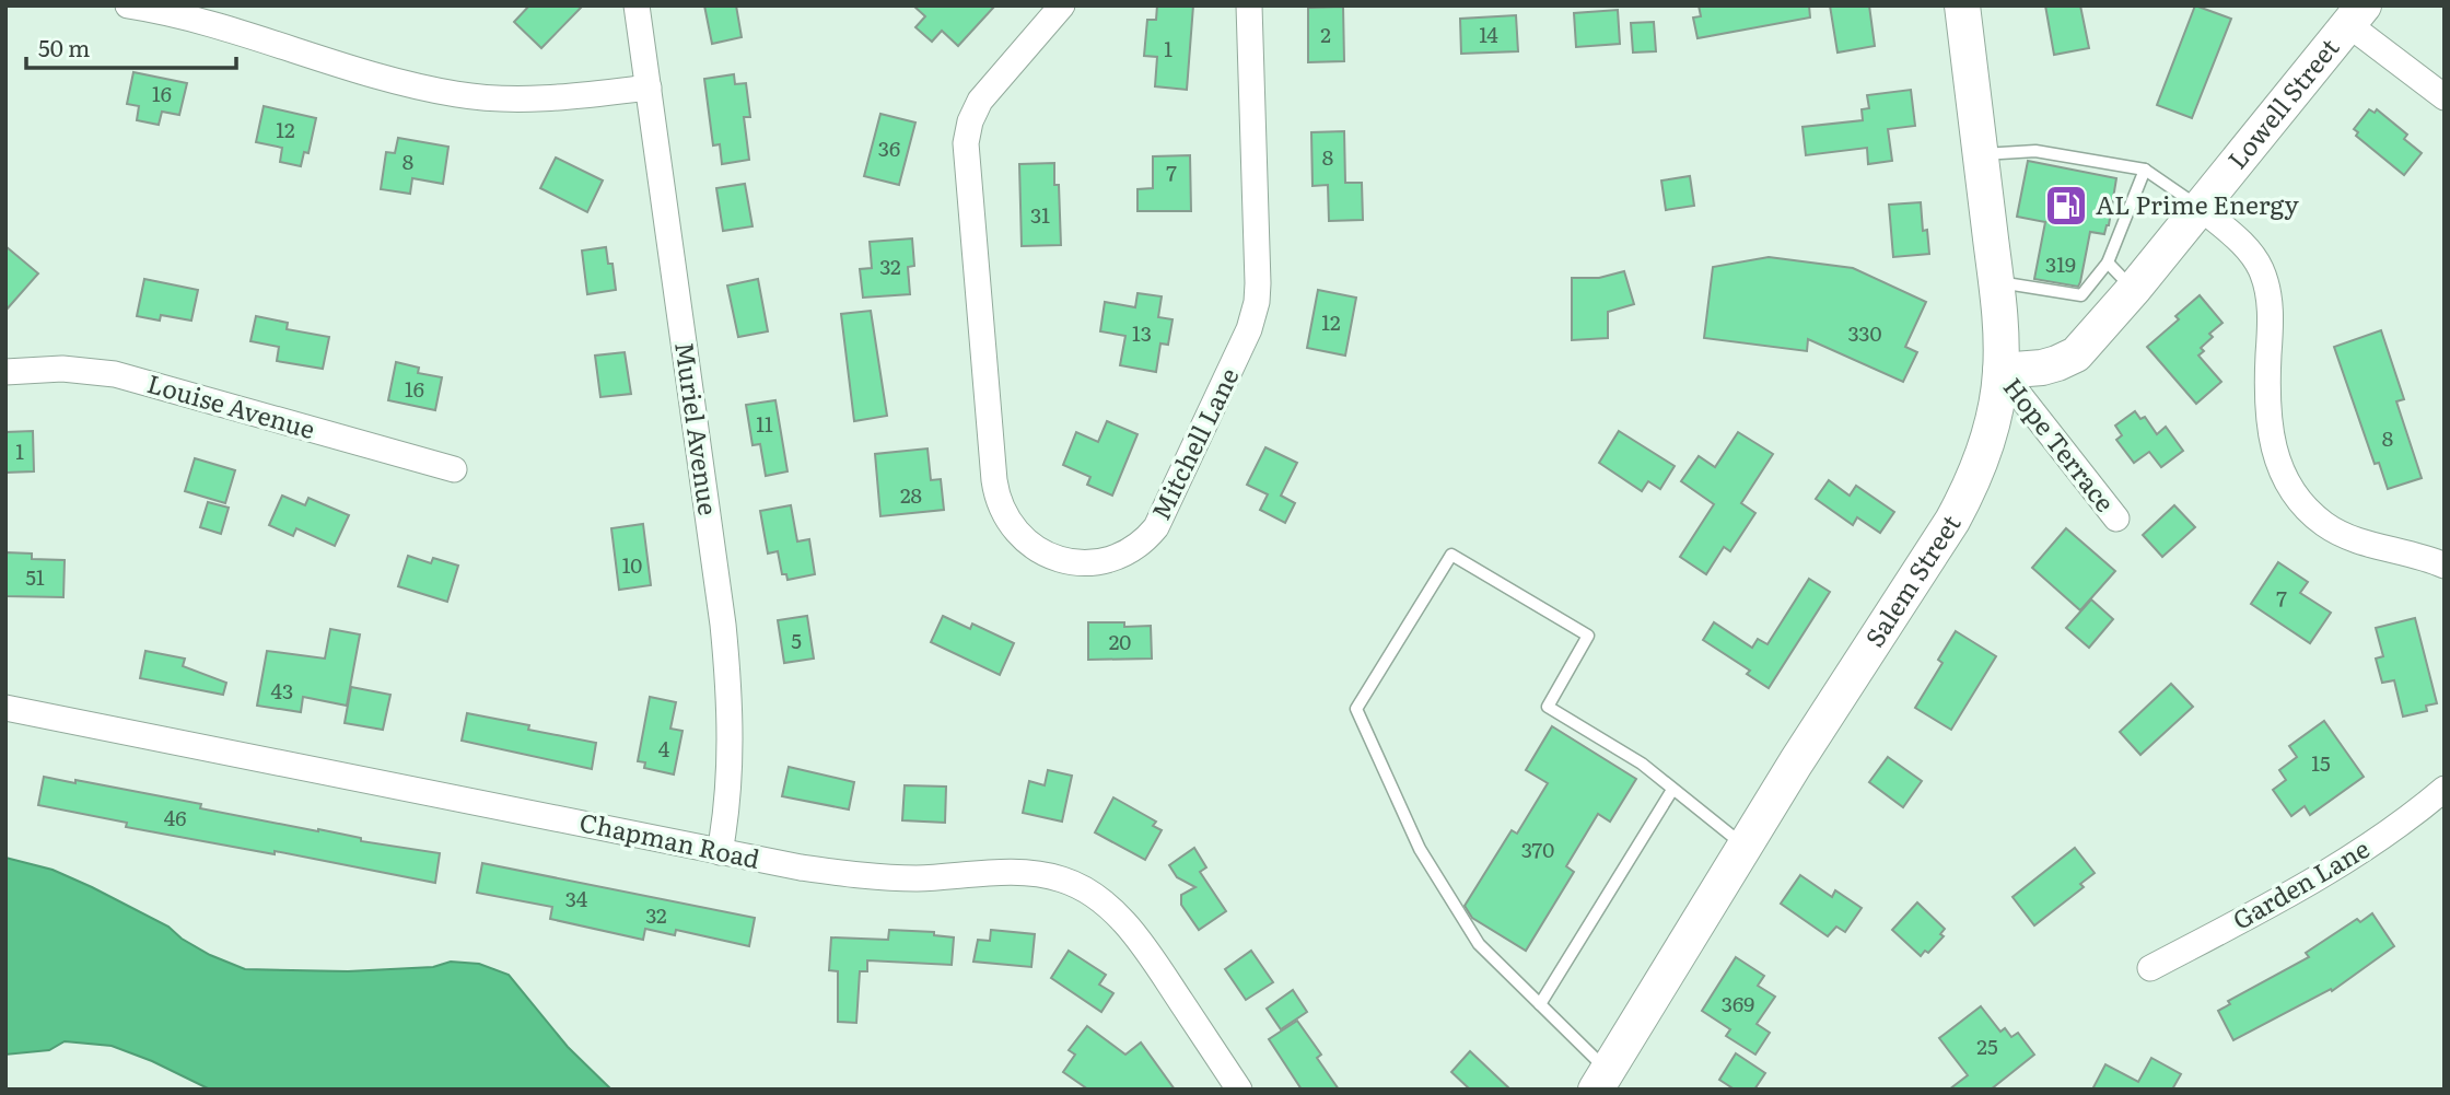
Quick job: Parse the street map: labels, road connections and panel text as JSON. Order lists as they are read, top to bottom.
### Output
{
  "streets": {
    "main road": ["Lowell Street", "Salem Street"],
    "street": [
      "Louise Avenue",
      "Muriel Avenue",
      "Mitchell Lane",
      "Hope Terrace",
      "Chapman Road",
      "Garden Lane"
    ]
  },
  "crossings": [
    ["Lowell Street", "Hope Terrace"],
    ["Lowell Street", "Salem Street"],
    ["Muriel Avenue", "Chapman Road"],
    ["Hope Terrace", "Salem Street"]
  ],
  "places": {
    "fuel station": ["AL Prime Energy"]
  },
  "house_numbers": [
    "2",
    "14",
    "1",
    "16",
    "12",
    "36",
    "8",
    "8",
    "7",
    "31",
    "319",
    "32",
    "12",
    "13",
    "330",
    "16",
    "11",
    "8",
    "1",
    "28",
    "10",
    "51",
    "7",
    "5",
    "20",
    "43",
    "4",
    "15",
    "46",
    "370",
    "34",
    "32",
    "369",
    "25"
  ],
  "scale_bar": "50 m"
}
